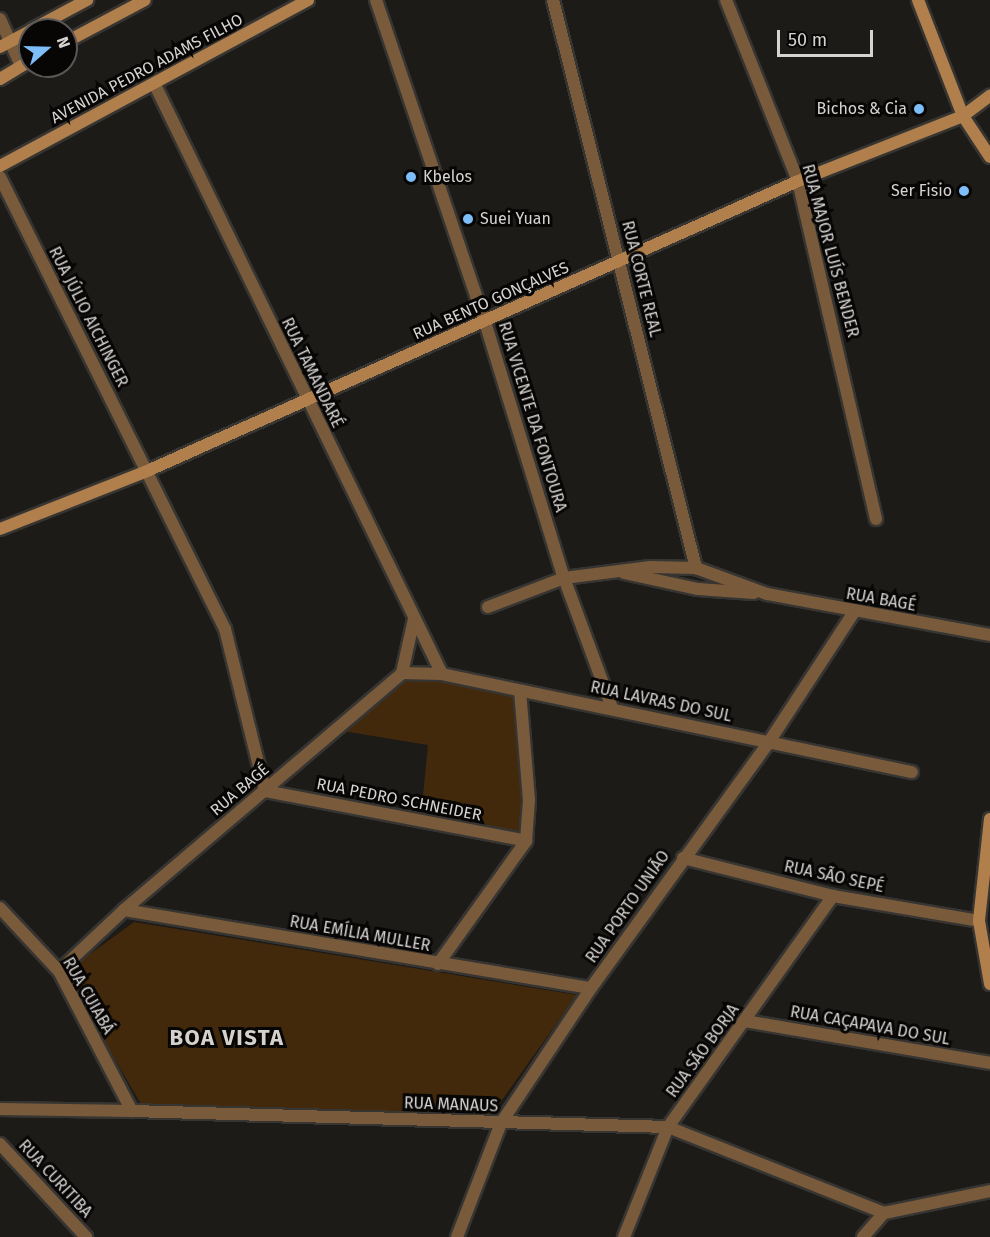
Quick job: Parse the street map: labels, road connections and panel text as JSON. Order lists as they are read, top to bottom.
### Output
{
  "streets": {
    "main road": ["AVENIDA PEDRO ADAMS FILHO", "RUA BENTO GONÇALVES"],
    "street": [
      "RUA MAJOR LUÍS BENDER",
      "RUA CORTE REAL",
      "RUA JÚLIO AICHINGER",
      "RUA TAMANDARÉ",
      "RUA VICENTE DA FONTOURA",
      "RUA BAGÉ",
      "RUA LAVRAS DO SUL",
      "RUA PEDRO SCHNEIDER",
      "RUA SÃO SEPÉ",
      "RUA PORTO UNIÃO",
      "RUA EMÍLIA MULLER",
      "RUA CUIABÁ",
      "RUA CAÇAPAVA DO SUL",
      "RUA SÃO BORJA",
      "RUA MANAUS",
      "RUA CURITIBA"
    ]
  },
  "crossings": [
    ["AVENIDA PEDRO ADAMS FILHO", "RUA TAMANDARÉ"],
    ["RUA MAJOR LUÍS BENDER", "RUA BENTO GONÇALVES"],
    ["RUA CORTE REAL", "RUA BENTO GONÇALVES"],
    ["RUA CORTE REAL", "RUA BAGÉ"],
    ["RUA BENTO GONÇALVES", "RUA JÚLIO AICHINGER"],
    ["RUA BENTO GONÇALVES", "RUA TAMANDARÉ"],
    ["RUA BENTO GONÇALVES", "RUA VICENTE DA FONTOURA"],
    ["RUA JÚLIO AICHINGER", "RUA BAGÉ"],
    ["RUA JÚLIO AICHINGER", "RUA PEDRO SCHNEIDER"],
    ["RUA TAMANDARÉ", "RUA LAVRAS DO SUL"],
    ["RUA VICENTE DA FONTOURA", "RUA BAGÉ"],
    ["RUA VICENTE DA FONTOURA", "RUA LAVRAS DO SUL"],
    ["RUA BAGÉ", "RUA LAVRAS DO SUL"],
    ["RUA BAGÉ", "RUA PEDRO SCHNEIDER"],
    ["RUA BAGÉ", "RUA PORTO UNIÃO"],
    ["RUA BAGÉ", "RUA EMÍLIA MULLER"],
    ["RUA BAGÉ", "RUA CUIABÁ"],
    ["RUA LAVRAS DO SUL", "RUA PORTO UNIÃO"],
    ["RUA SÃO SEPÉ", "RUA PORTO UNIÃO"],
    ["RUA SÃO SEPÉ", "RUA SÃO BORJA"],
    ["RUA PORTO UNIÃO", "RUA EMÍLIA MULLER"],
    ["RUA PORTO UNIÃO", "RUA MANAUS"],
    ["RUA CUIABÁ", "RUA MANAUS"],
    ["RUA CAÇAPAVA DO SUL", "RUA SÃO BORJA"],
    ["RUA SÃO BORJA", "RUA MANAUS"]
  ],
  "districts": ["BOA VISTA"],
  "places": [
    "Bichos & Cia",
    "Kbelos",
    "Ser Fisio",
    "Suei Yuan"
  ],
  "scale_bar": "50 m",
  "north": "right"
}
